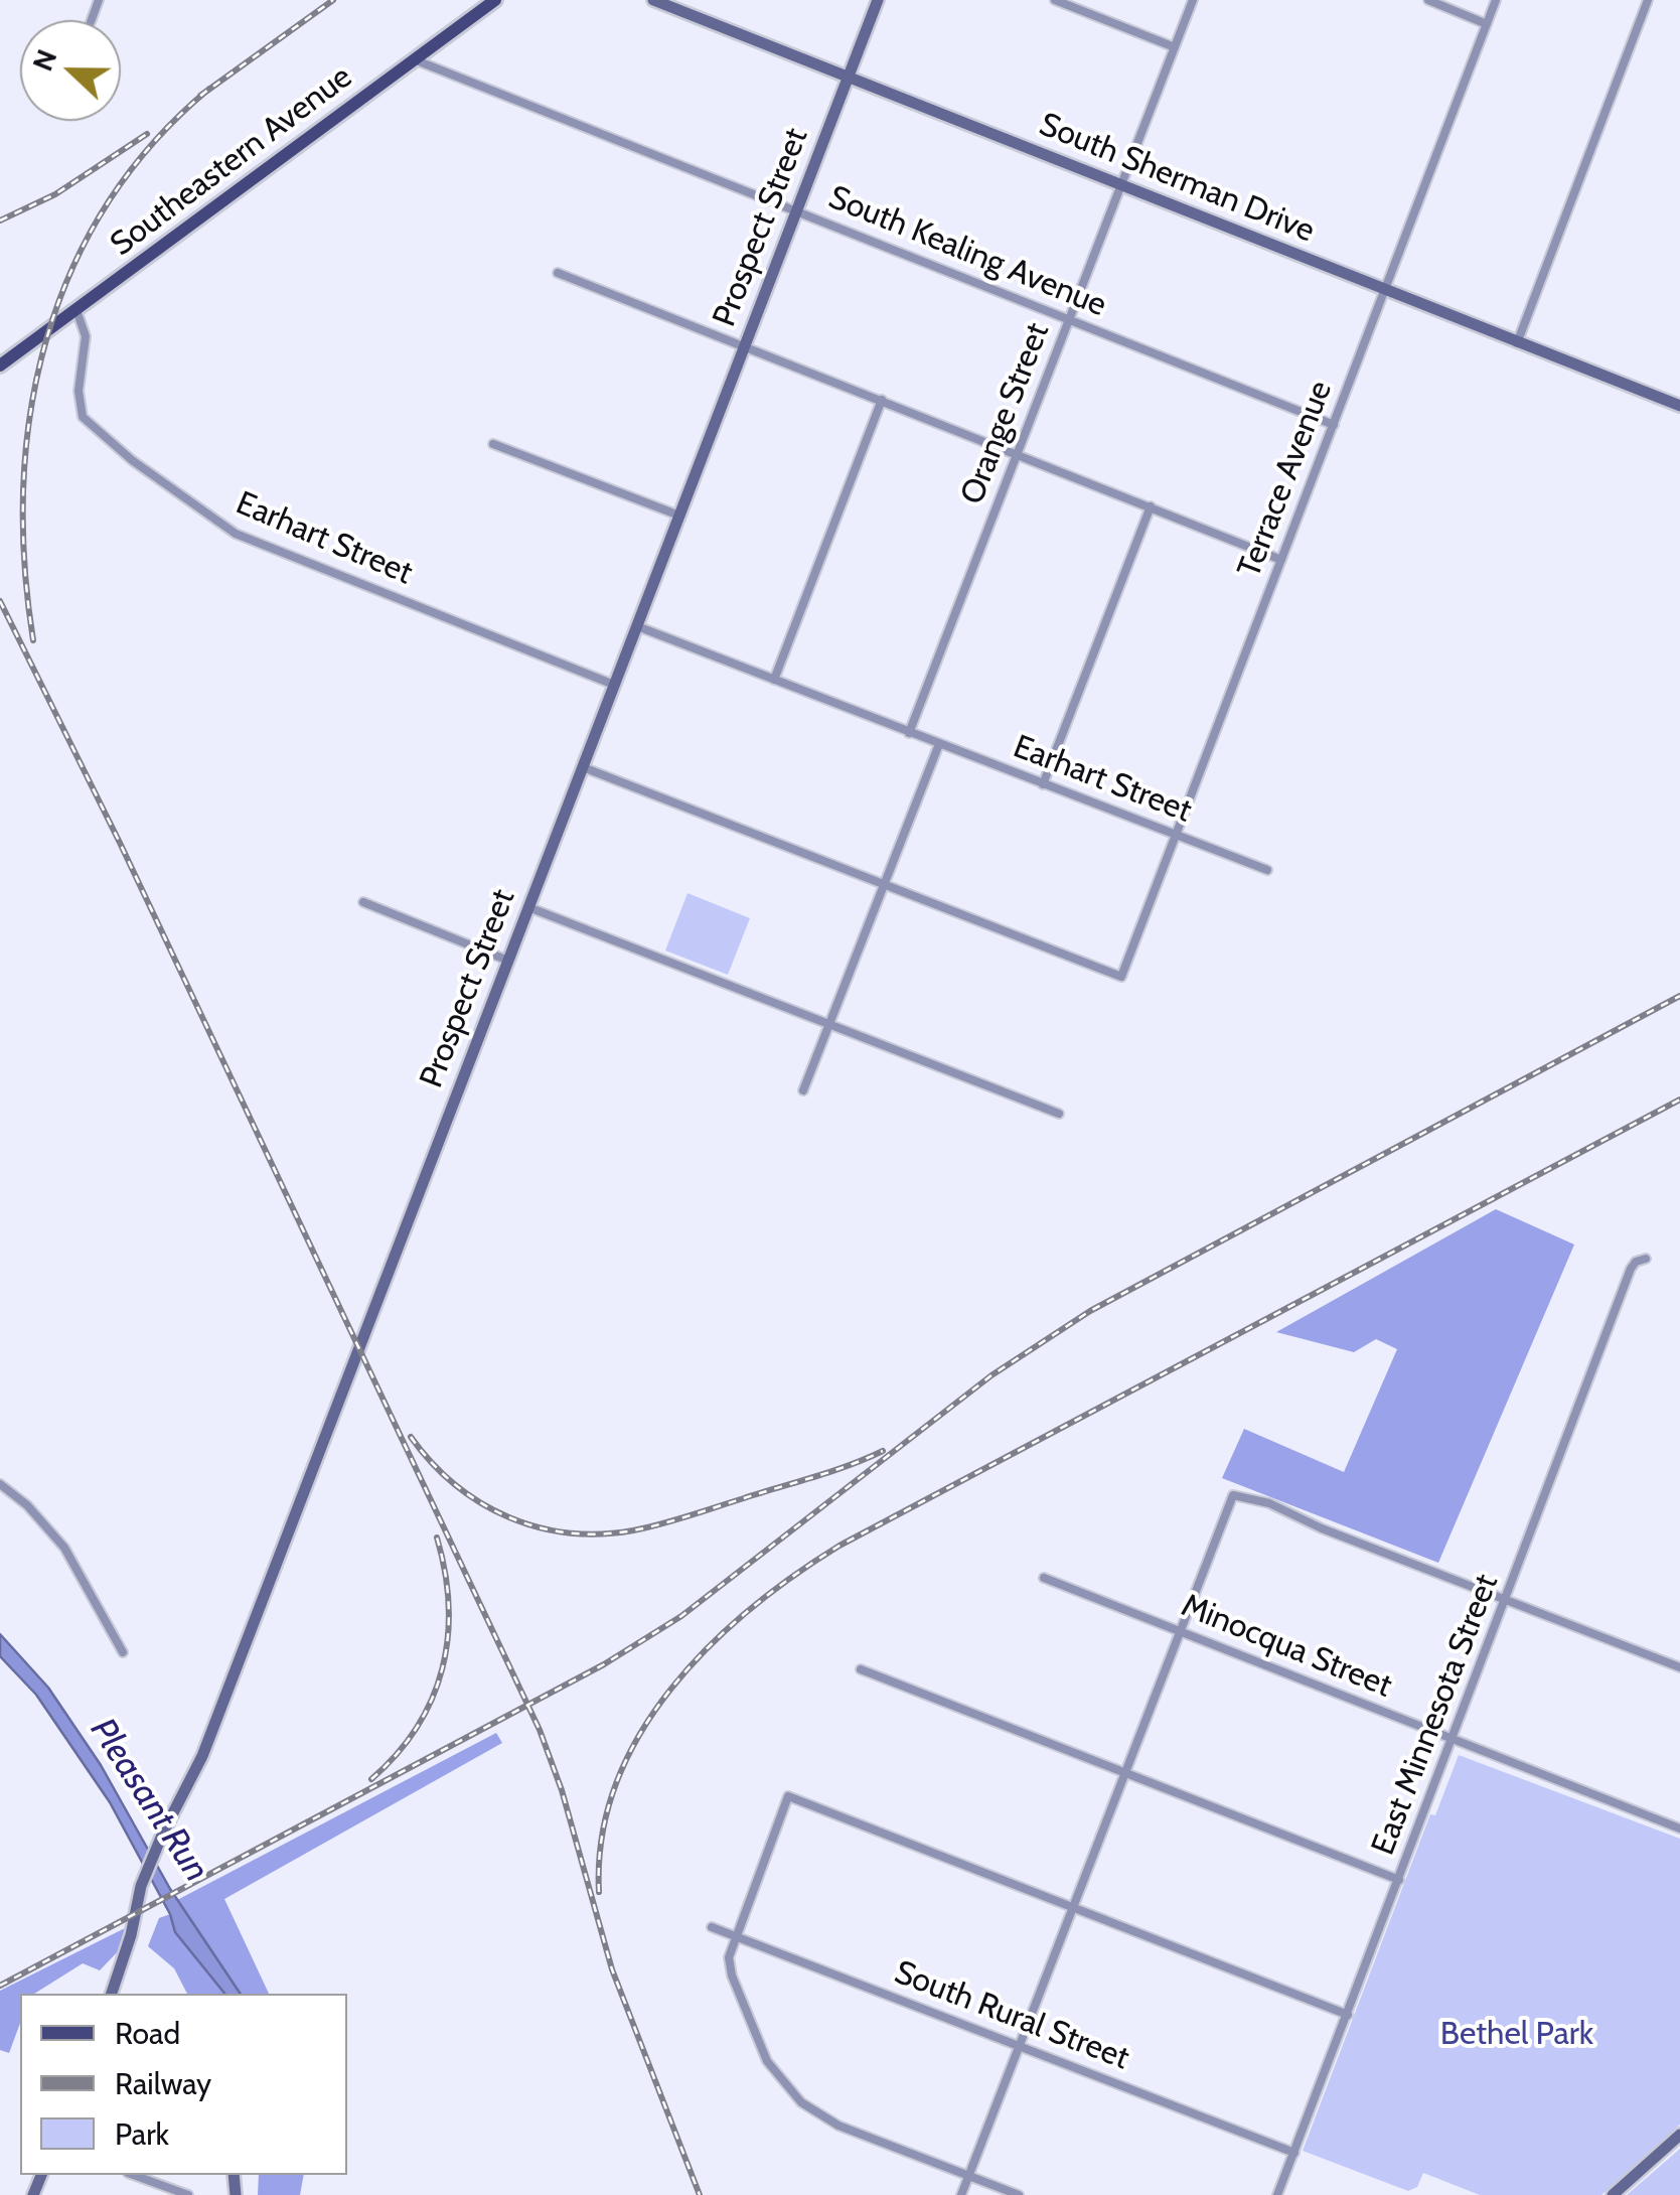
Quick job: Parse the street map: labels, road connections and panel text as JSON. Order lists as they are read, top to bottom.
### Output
{
  "streets": {
    "main road": ["Southeastern Avenue", "South Sherman Drive", "Prospect Street"],
    "street": [
      "South Kealing Avenue",
      "Orange Street",
      "Terrace Avenue",
      "Earhart Street",
      "Minocqua Street",
      "East Minnesota Street",
      "South Rural Street"
    ]
  },
  "crossings": [
    ["Southeastern Avenue", "South Kealing Avenue"],
    ["Southeastern Avenue", "Earhart Street"],
    ["South Sherman Drive", "Prospect Street"],
    ["South Sherman Drive", "Orange Street"],
    ["South Sherman Drive", "Terrace Avenue"],
    ["Prospect Street", "South Kealing Avenue"],
    ["Prospect Street", "Earhart Street"],
    ["South Kealing Avenue", "Orange Street"],
    ["South Kealing Avenue", "Terrace Avenue"],
    ["Orange Street", "Earhart Street"],
    ["Terrace Avenue", "Earhart Street"],
    ["Minocqua Street", "East Minnesota Street"],
    ["East Minnesota Street", "South Rural Street"]
  ],
  "water": ["Pleasant Run"],
  "parks": ["Bethel Park"],
  "legend": ["Road", "Railway", "Park"],
  "north": "left"
}
